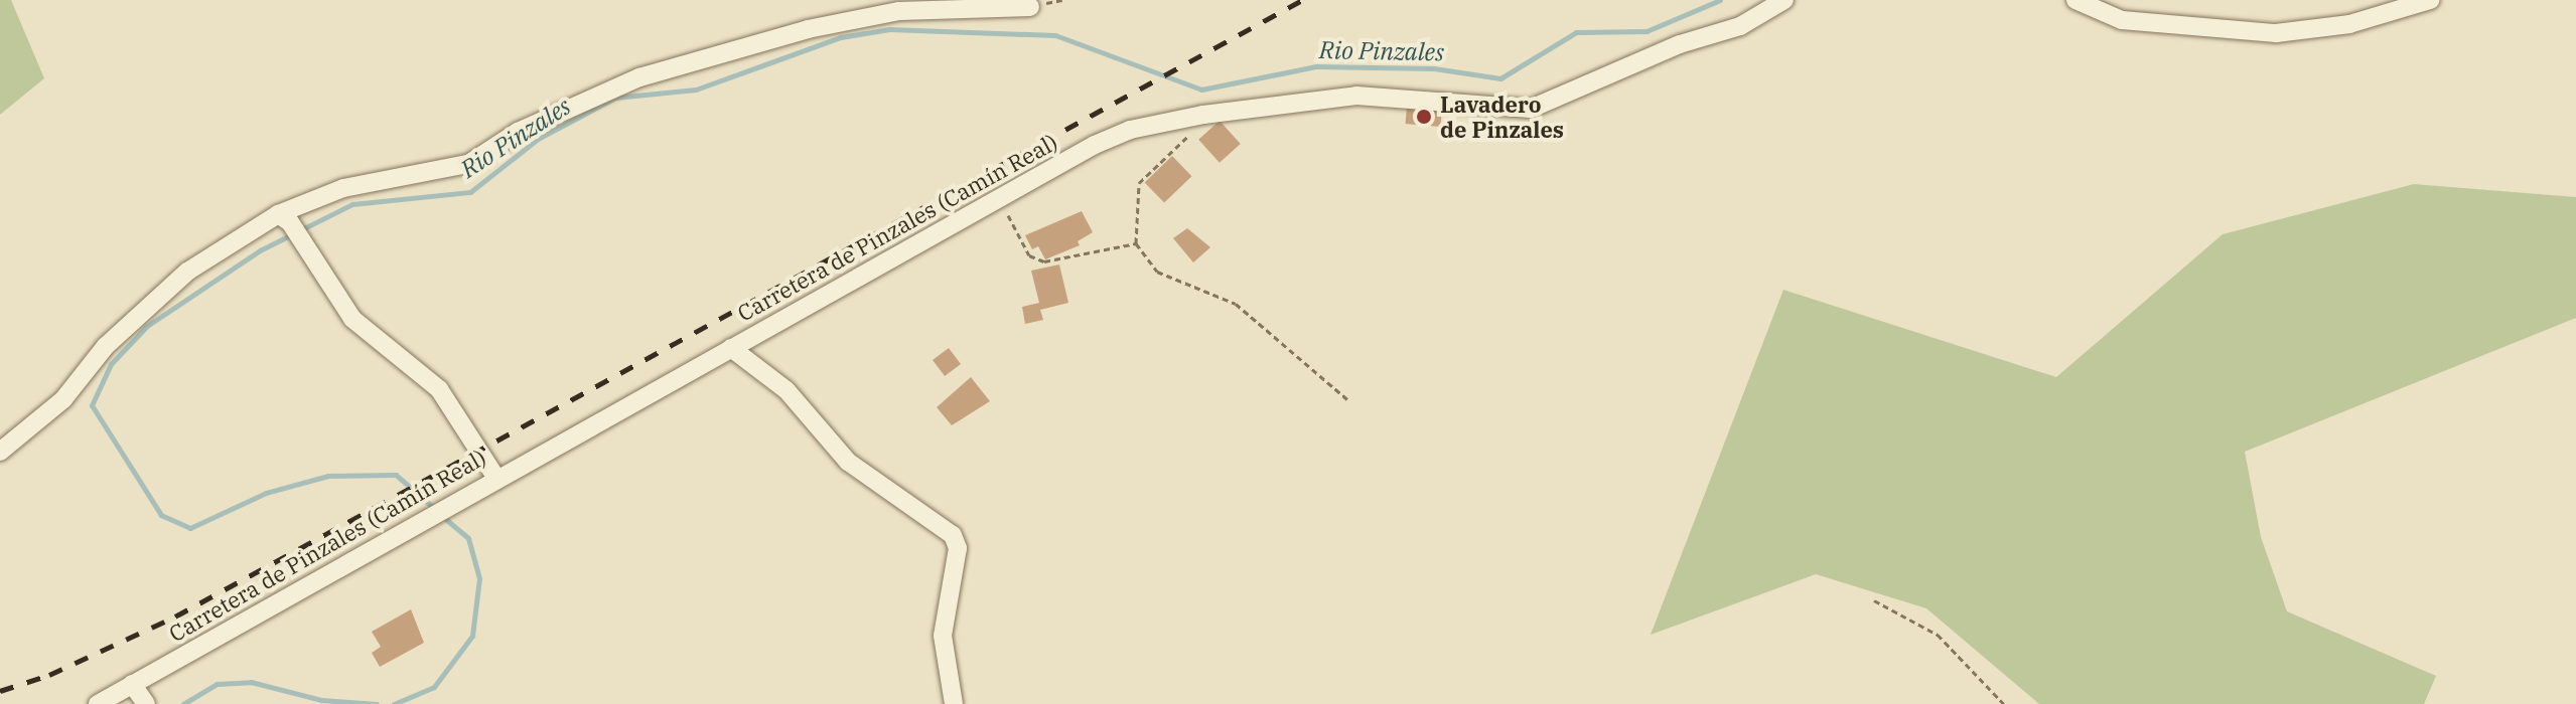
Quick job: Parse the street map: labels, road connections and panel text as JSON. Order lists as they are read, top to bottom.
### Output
{
  "streets": {
    "street": ["Carretera de Pinzales (Camín Real)"]
  },
  "water": ["Rio Pinzales"],
  "places": ["Lavadero de Pinzales"]
}
